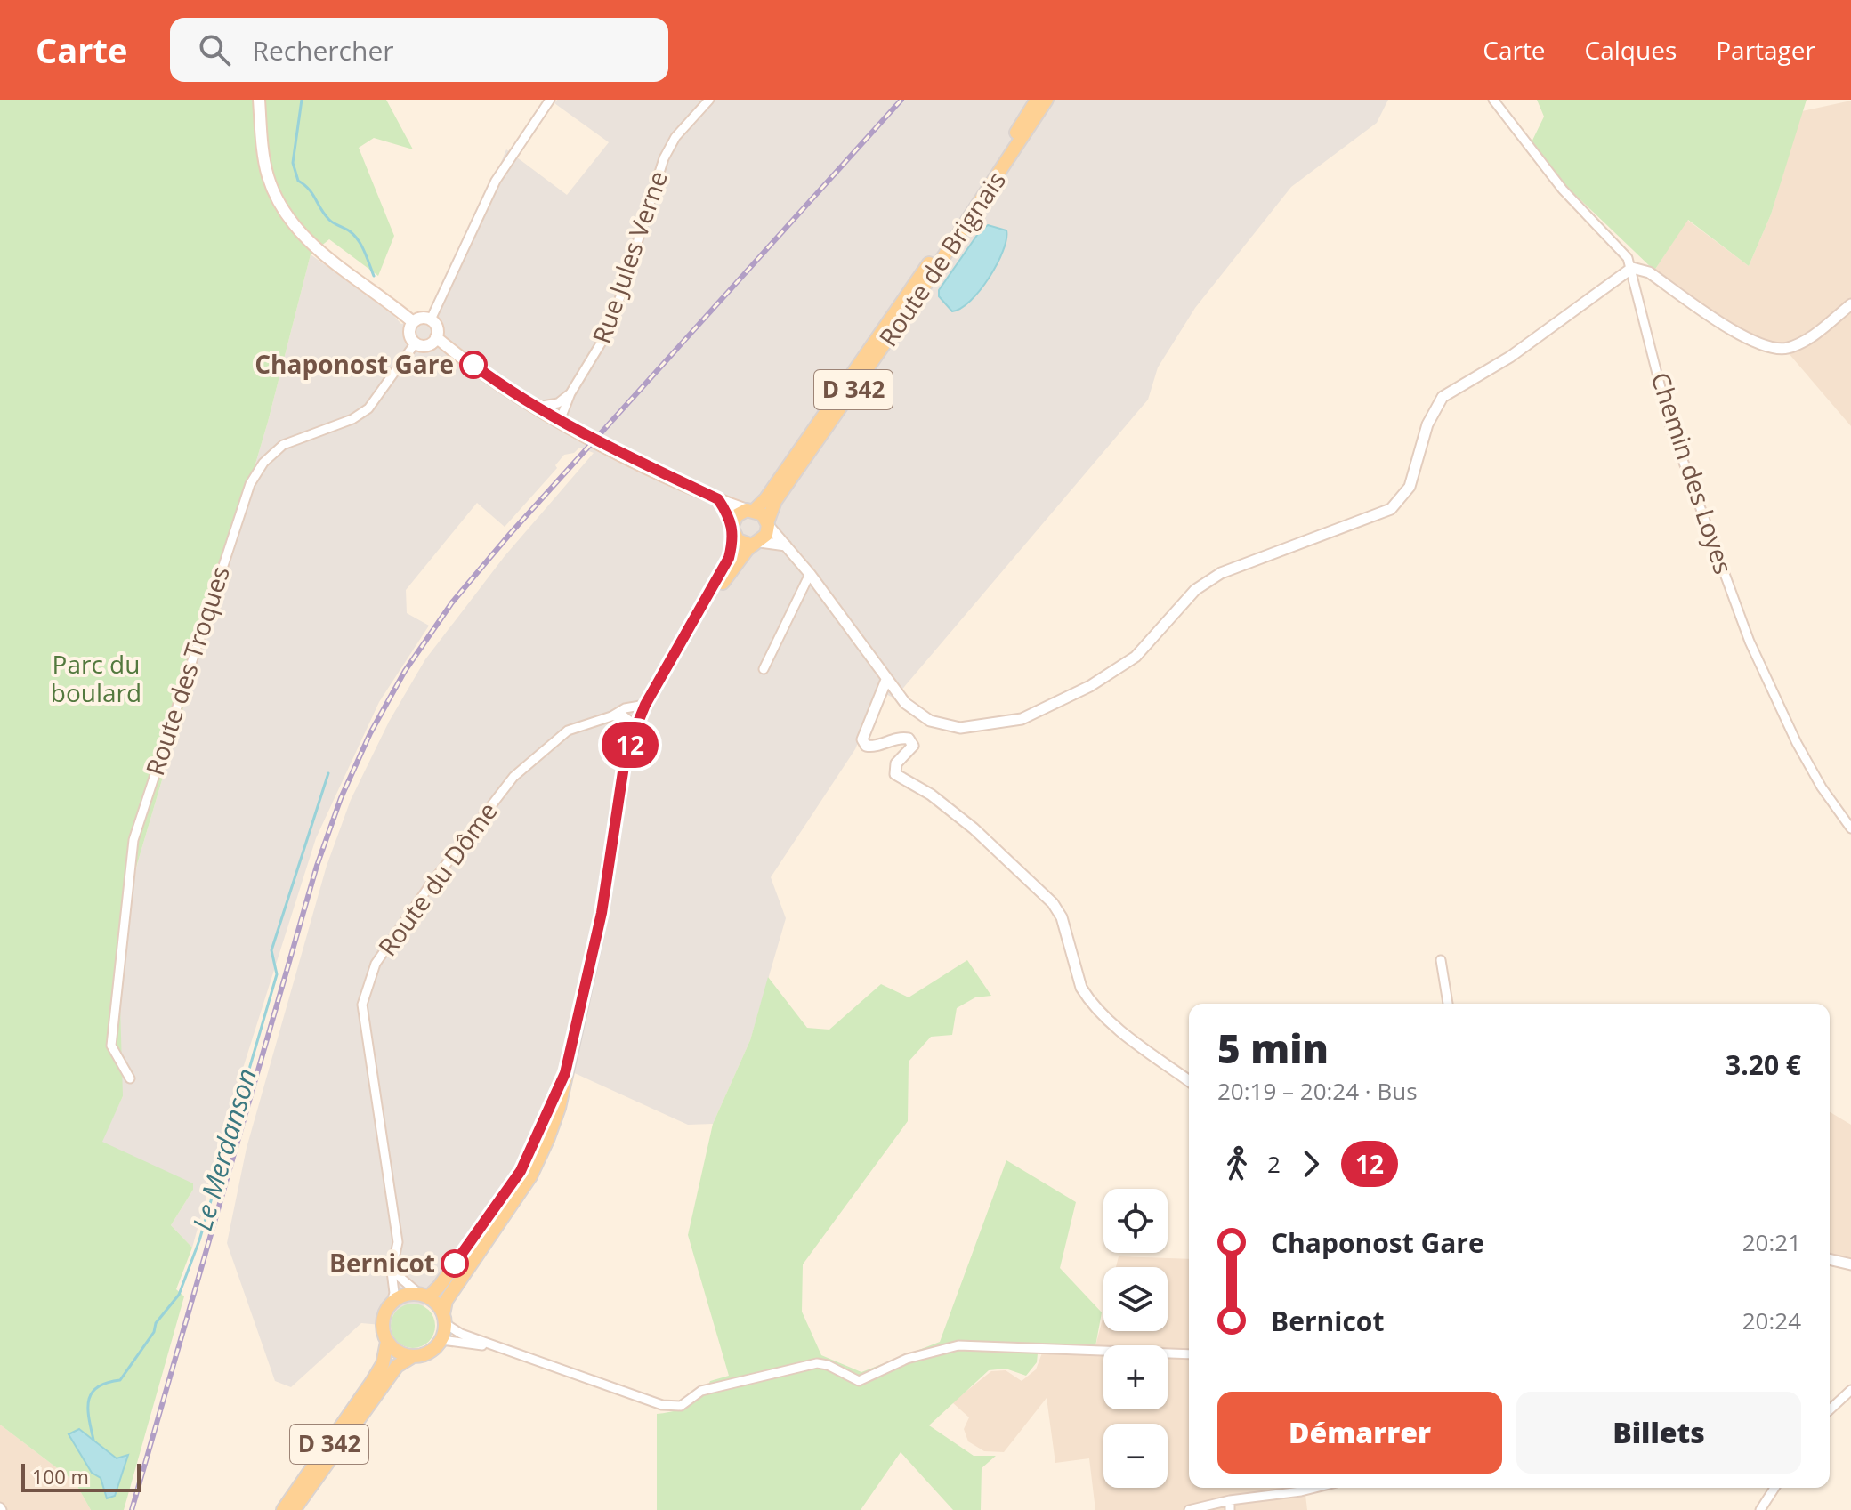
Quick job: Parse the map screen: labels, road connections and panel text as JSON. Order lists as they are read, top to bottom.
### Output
{
  "streets": {
    "main road": ["Route de Brignais", "D 342"],
    "street": [
      "Rue Jules Verne",
      "Chemin des Loyes",
      "Route des Troques",
      "Route du Dôme"
    ]
  },
  "crossings": [
    ["D 342", "Route du Dôme"]
  ],
  "water": ["Le Merdanson"],
  "parks": ["Parc du boulard"],
  "places": ["Chaponost Gare", "Bernicot"],
  "lines": ["bus line 12"],
  "scale_bar": "100 m",
  "page": {
    "header": "Carte",
    "search": "Rechercher",
    "nav": ["Carte", "Calques", "Partager"],
    "on_map": "12",
    "heading": ["5 min", "20:19 – 20:24 · Bus", "3.20 €"],
    "legs": ["2", "12"],
    "map_buttons": ["+", "−"],
    "list": [
      {
        "name": "Chaponost Gare",
        "value": "20:21"
      },
      {
        "name": "Bernicot",
        "value": "20:24"
      }
    ],
    "buttons": ["Démarrer", "Billets"],
    "scale": "100 m"
  }
}
